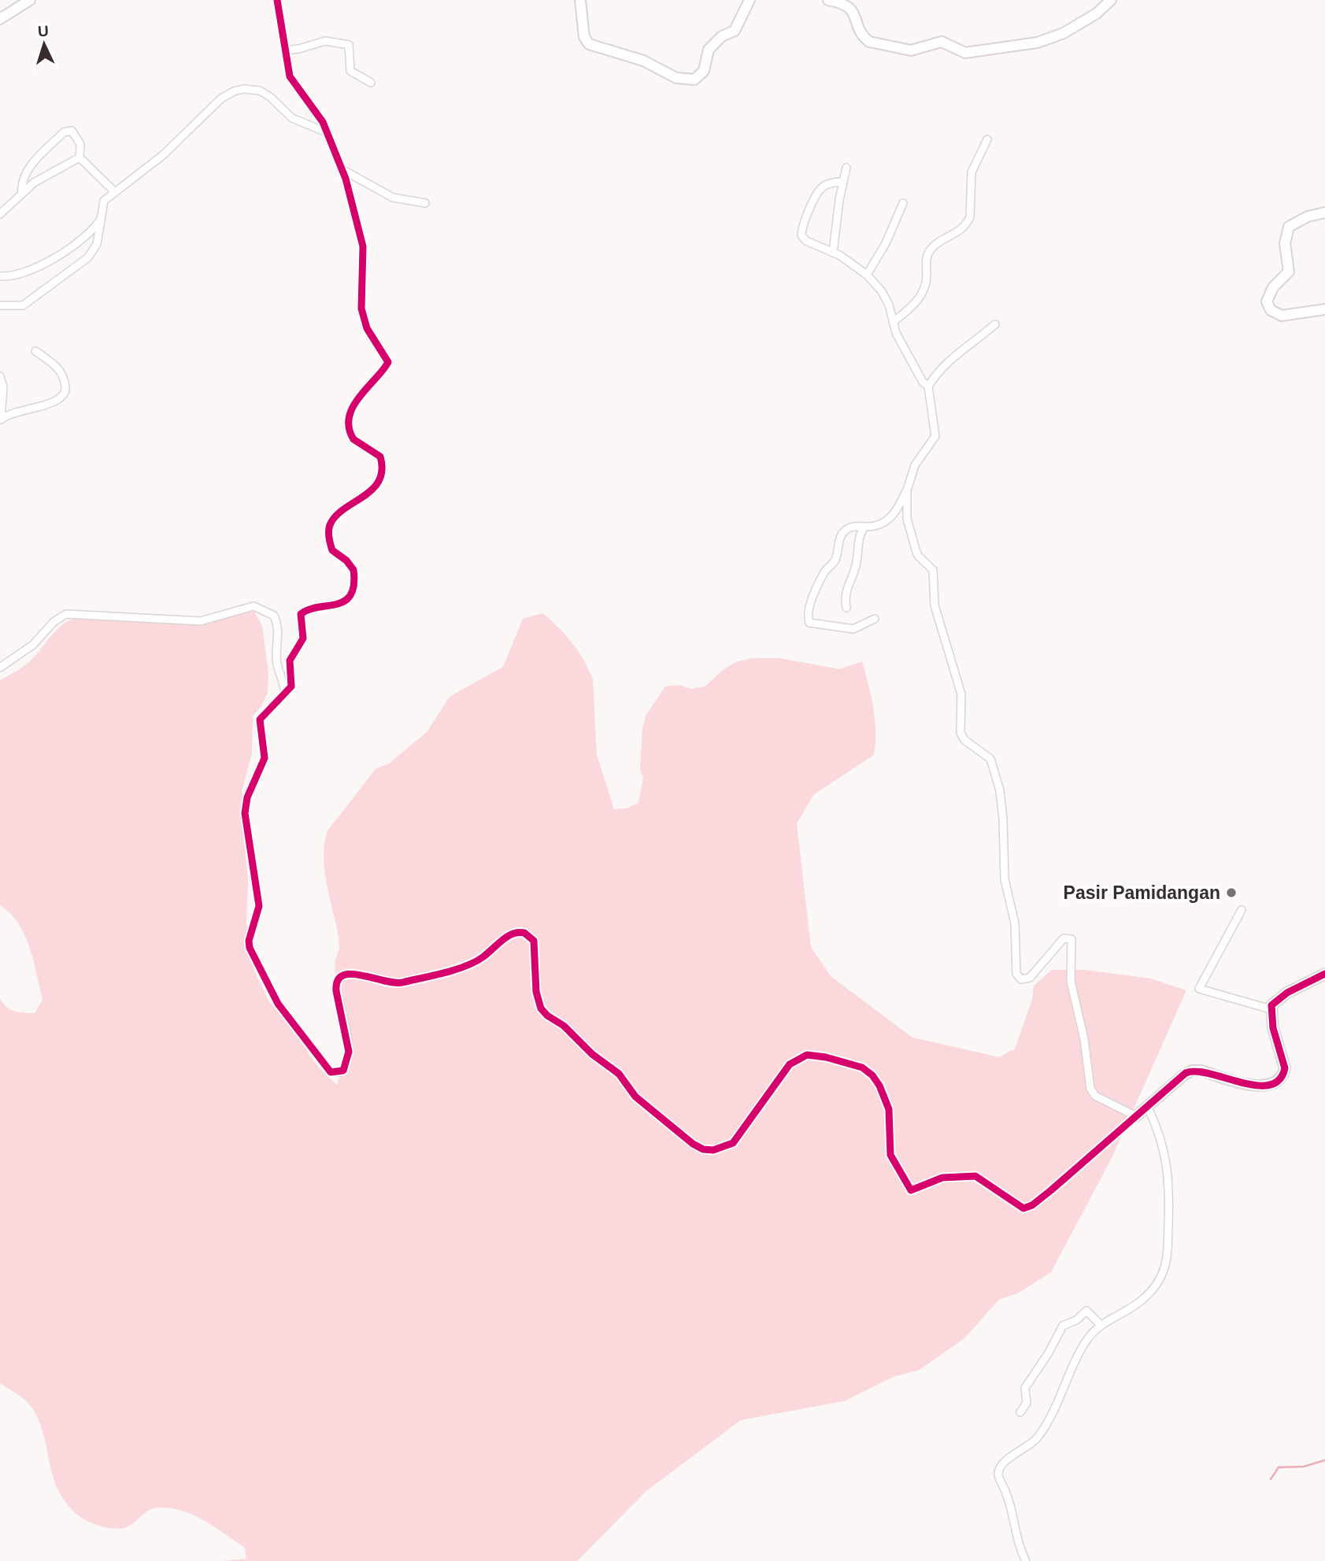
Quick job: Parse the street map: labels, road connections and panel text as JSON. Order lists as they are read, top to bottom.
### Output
{
  "places": ["Pasir Pamidangan"],
  "north": "top"
}
